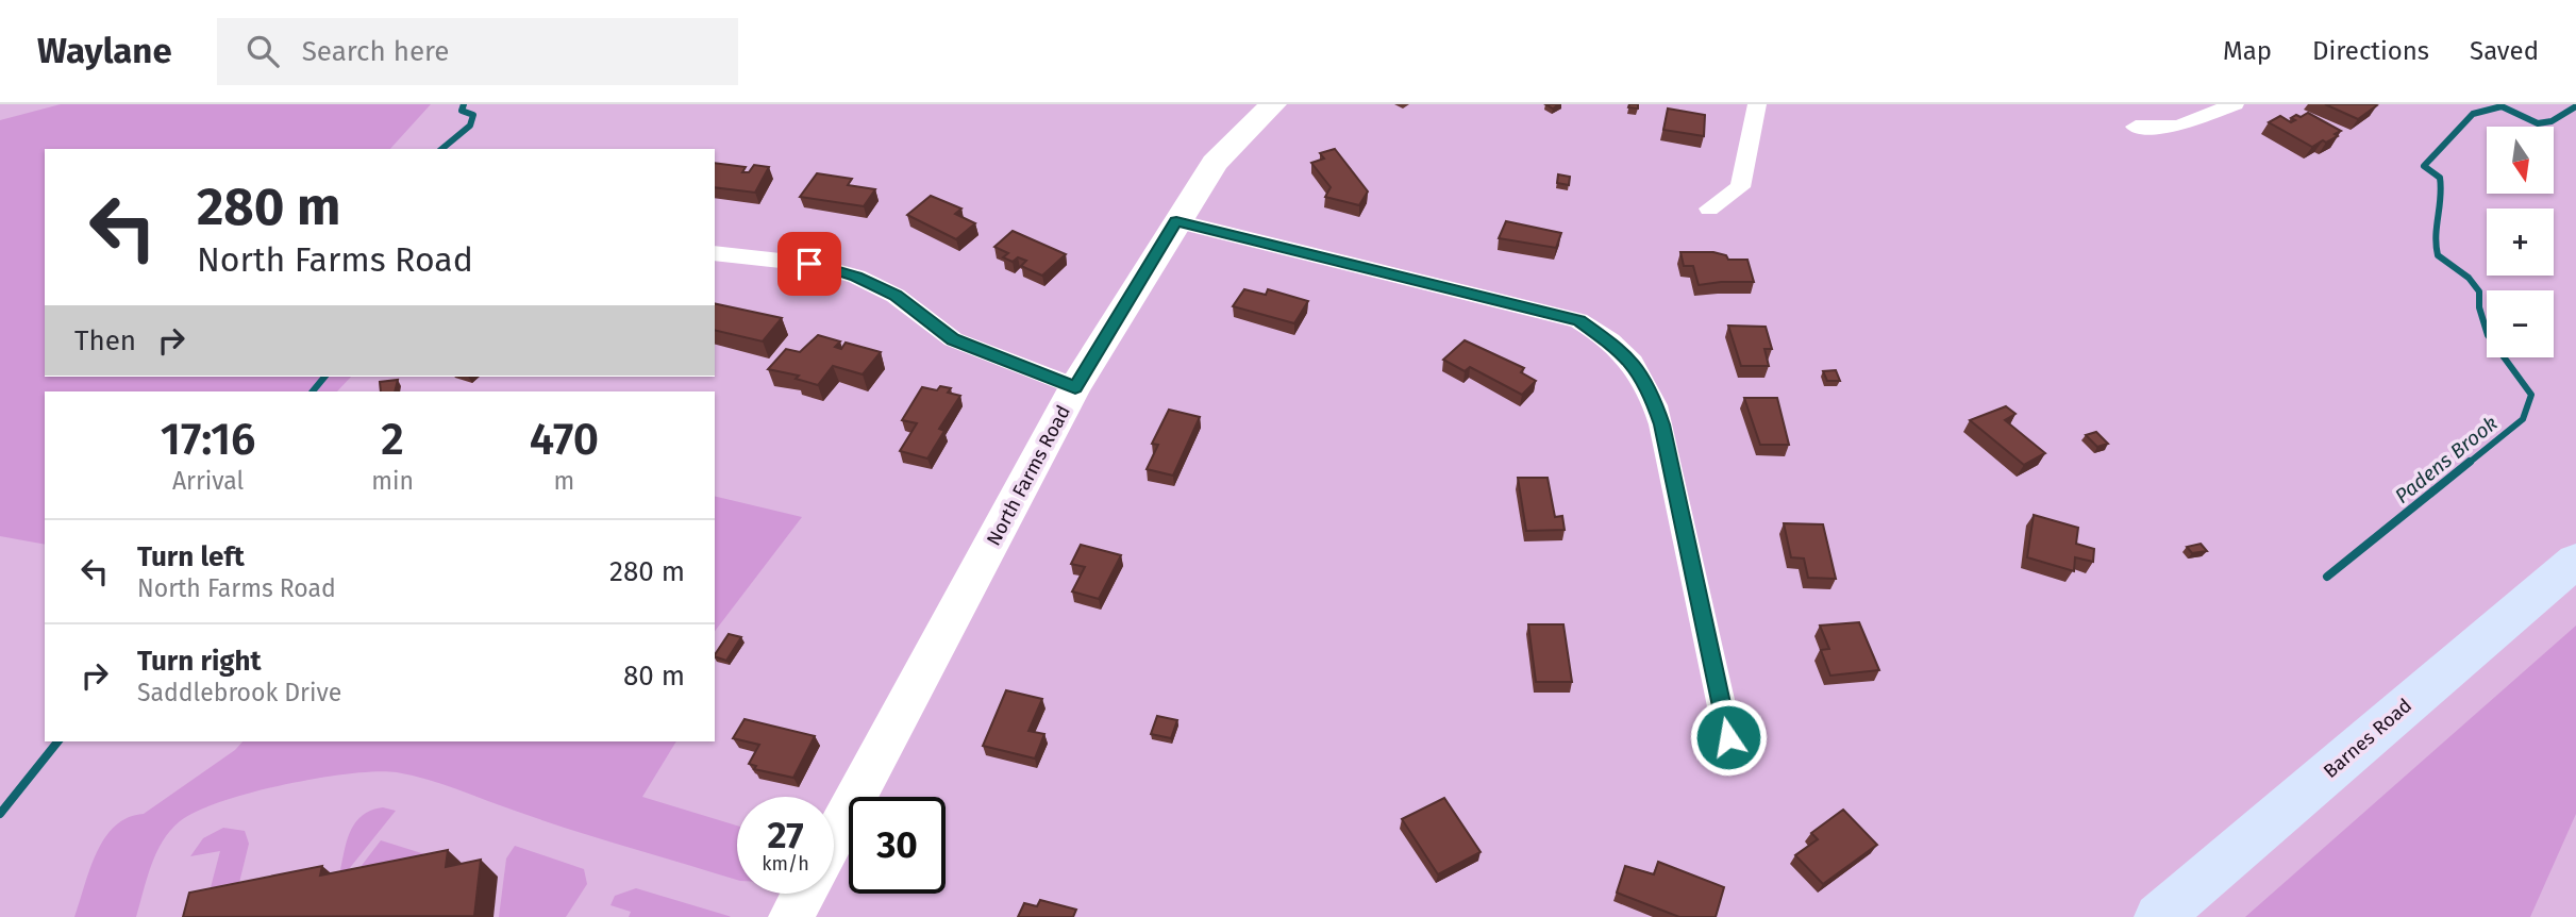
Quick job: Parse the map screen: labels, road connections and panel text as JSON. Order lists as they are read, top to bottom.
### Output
{
  "streets": {
    "main road": ["North Farms Road", "Barnes Road"]
  },
  "water": ["Padens Brook"],
  "north": "bottom",
  "page": {
    "header": "Waylane",
    "search": "Search here",
    "nav": ["Map", "Directions", "Saved"],
    "map_buttons": ["+", "−"],
    "turn": ["280 m", "North Farms Road"],
    "then": "Then",
    "eta": [
      "17:16",
      "Arrival",
      "2",
      "min",
      "470",
      "m"
    ],
    "list": [
      {
        "name": "Turn left",
        "note": "North Farms Road",
        "value": "280 m"
      },
      {
        "name": "Turn right",
        "note": "Saddlebrook Drive",
        "value": "80 m"
      }
    ],
    "speed": "27 km/h",
    "limit": "30"
  }
}
